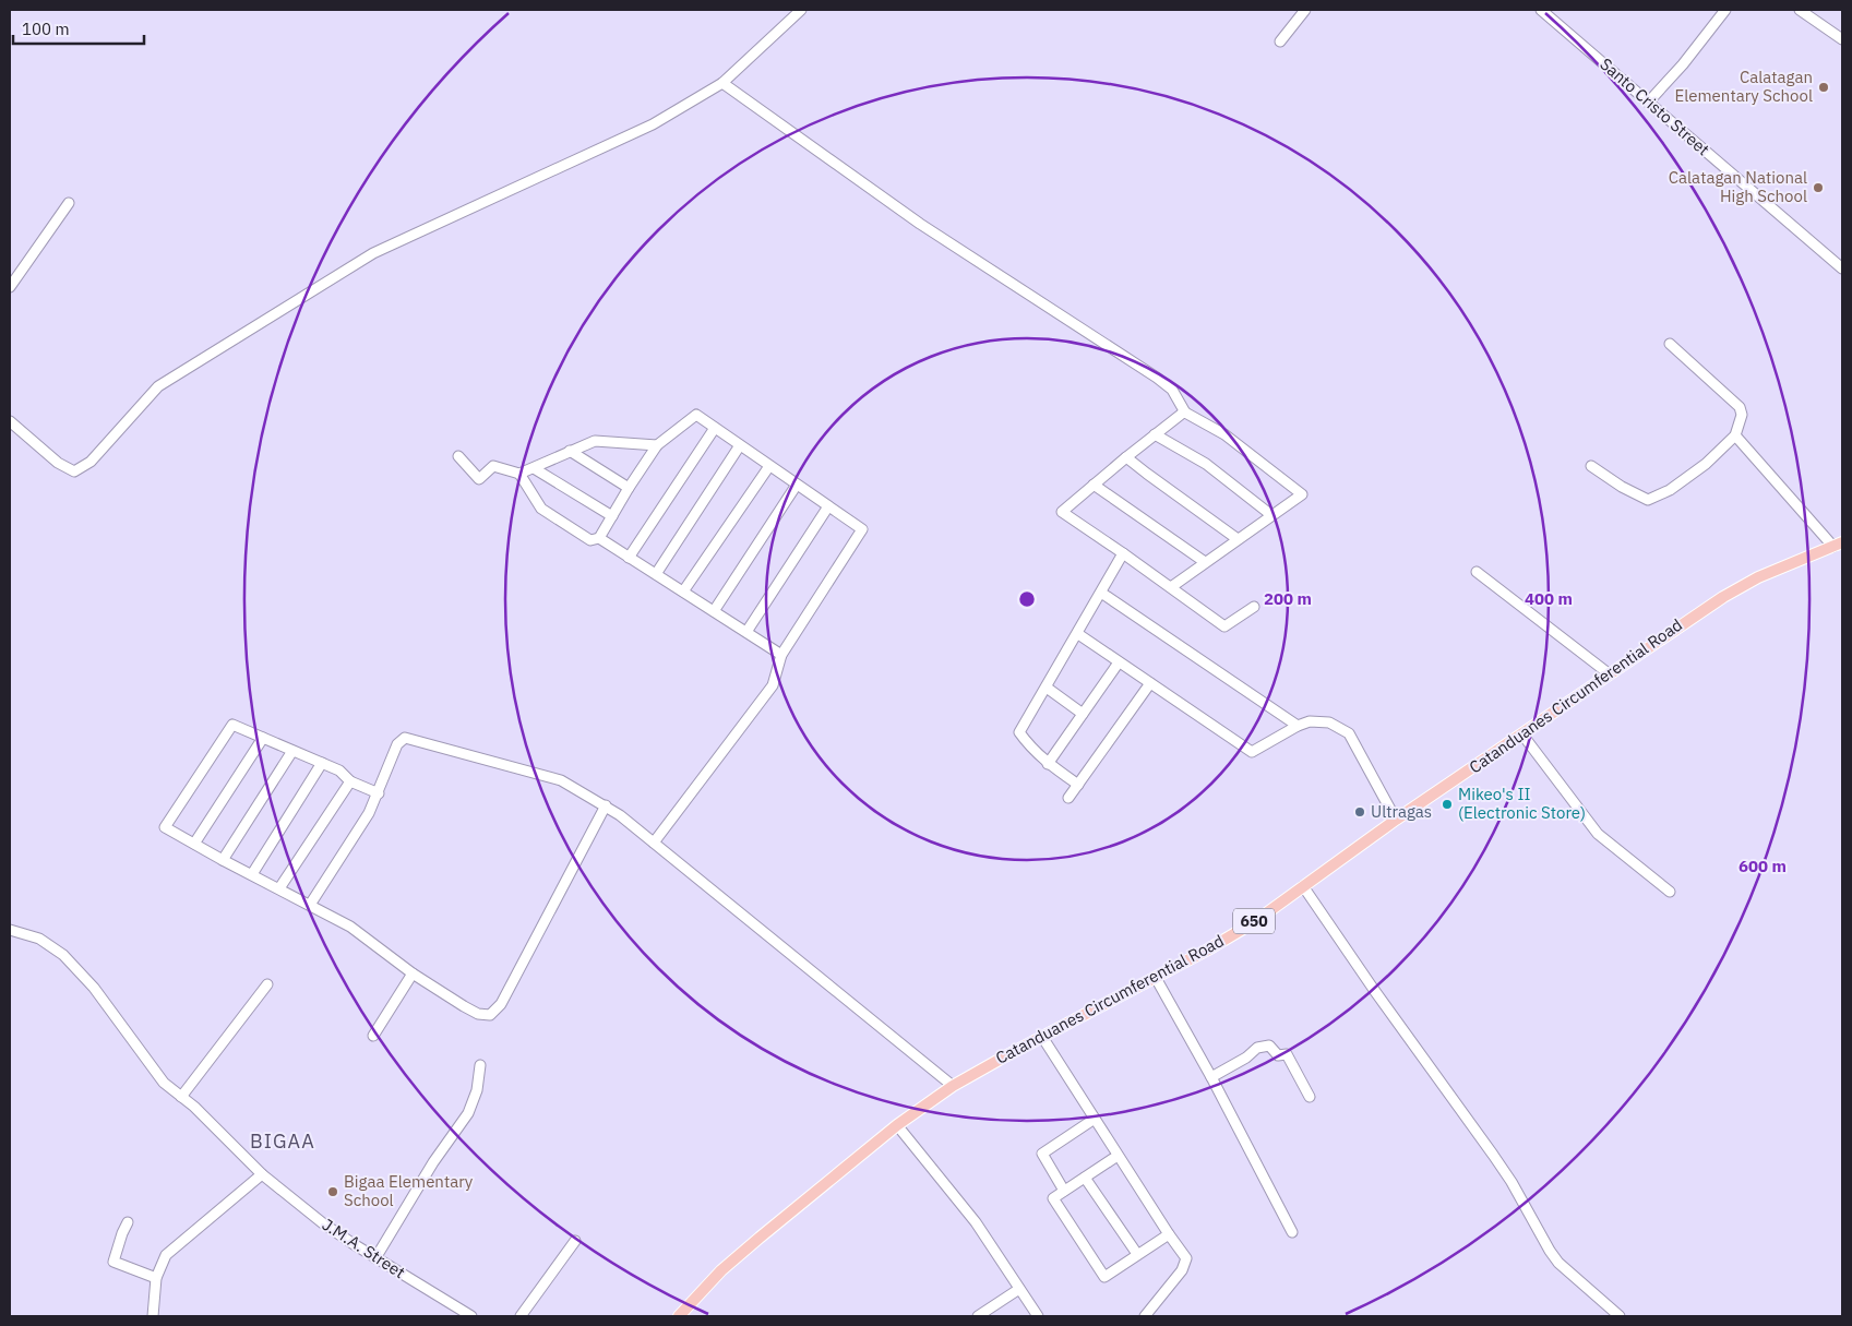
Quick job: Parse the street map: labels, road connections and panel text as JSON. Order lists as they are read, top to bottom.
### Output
{
  "streets": {
    "main road": ["Catanduanes Circumferential Road", "650"],
    "street": ["Santo Cristo Street", "J.M.A. Street"]
  },
  "districts": ["BIGAA"],
  "places": [
    "Calatagan Elementary School",
    "Calatagan National High School",
    "Mikeo's II (Electronic Store)",
    "Ultragas",
    "Bigaa Elementary School"
  ],
  "scale_bar": "100 m",
  "rings": ["200 m", "400 m", "600 m"]
}
